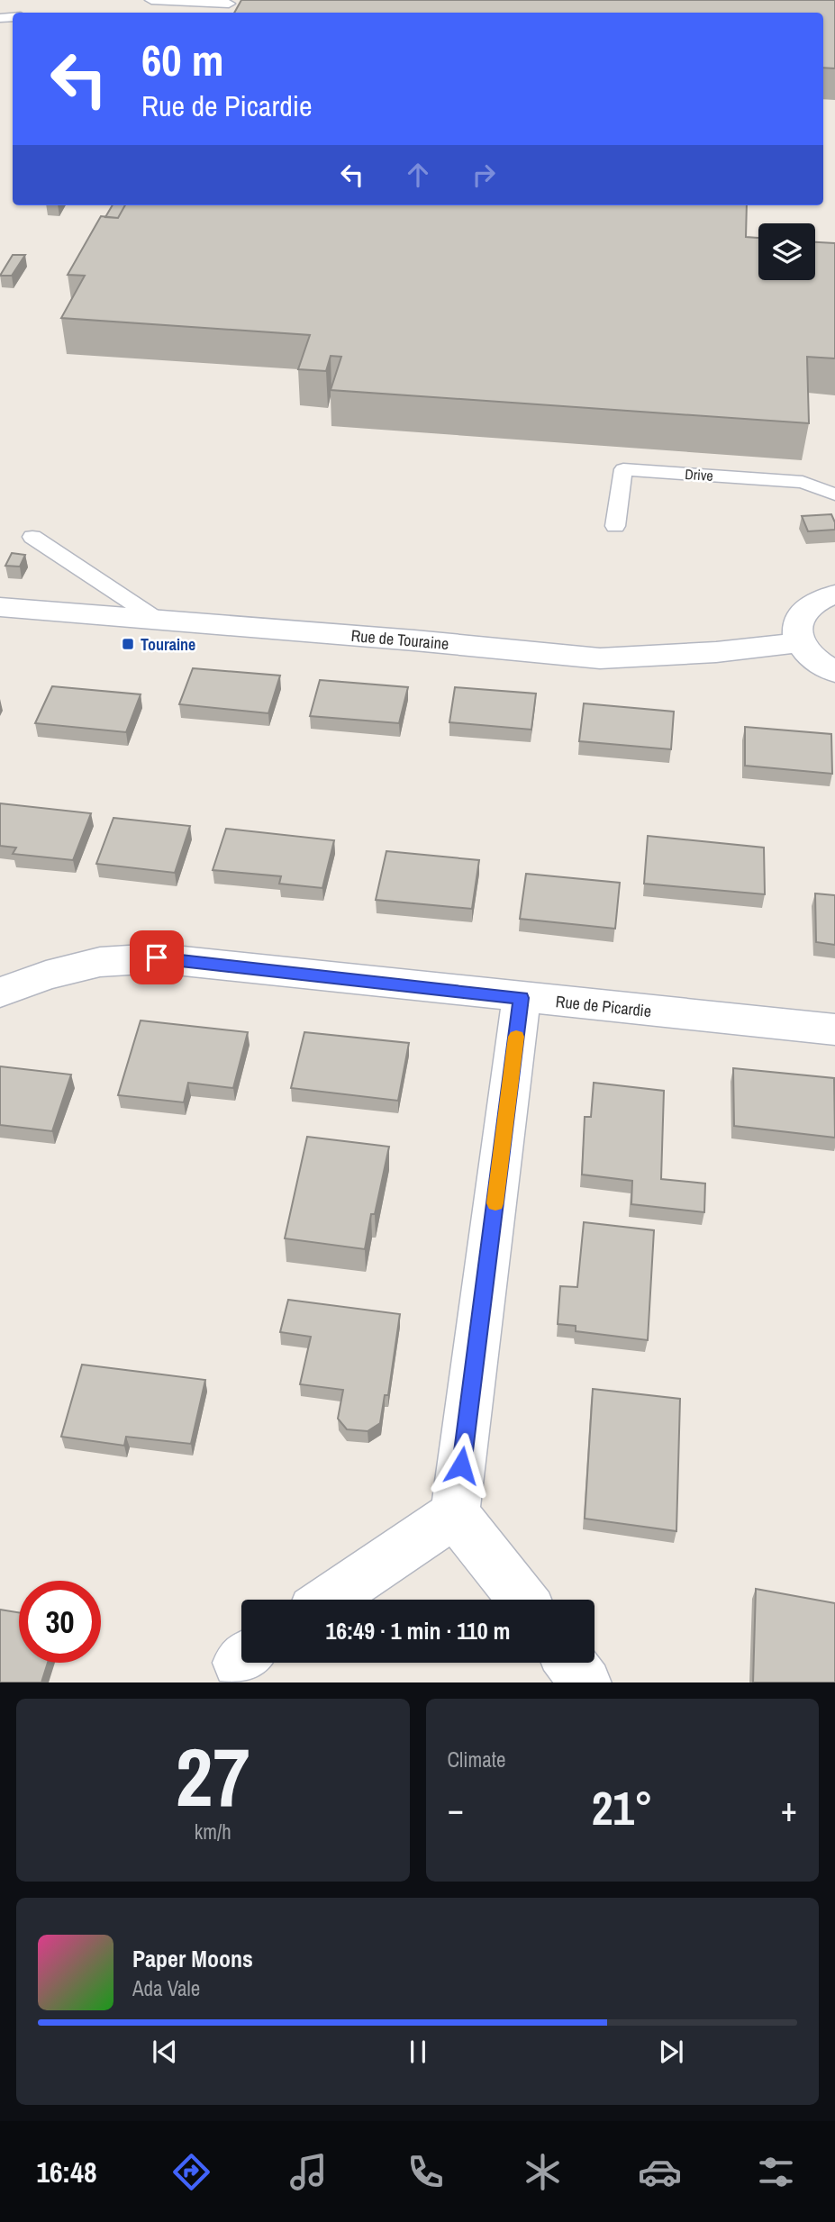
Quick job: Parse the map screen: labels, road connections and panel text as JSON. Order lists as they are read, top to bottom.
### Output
{
  "streets": {
    "street": ["Rue de Touraine", "Rue de Picardie"],
    "lane": ["Drive"]
  },
  "places": {
    "transit": ["Touraine"]
  },
  "page": {
    "turn": ["60 m", "Rue de Picardie"],
    "limit": "30",
    "trip": "16:49 · 1 min · 110 m",
    "tile": [
      ["27", "km/h"],
      "Climate"
    ],
    "heat": ["−", "21°", "+"],
    "song": ["Paper Moons", "Ada Vale"],
    "tabs": "16:48"
  }
}
